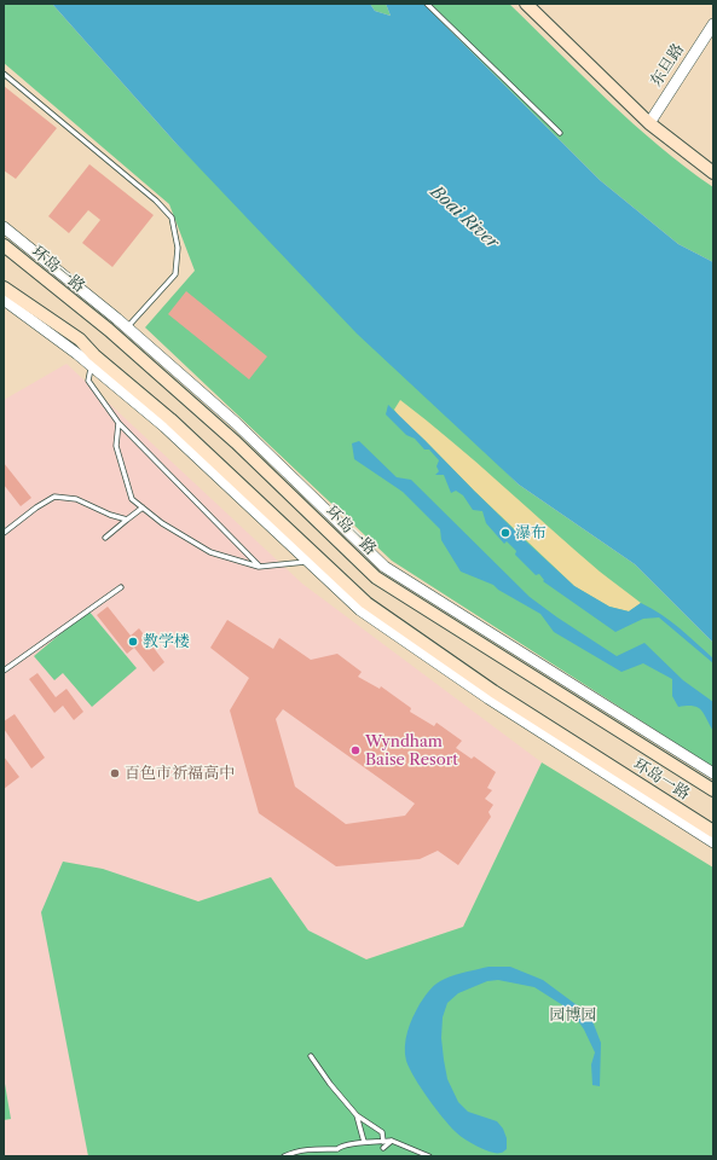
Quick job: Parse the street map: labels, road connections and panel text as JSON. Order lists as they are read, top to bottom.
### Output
{
  "streets": {
    "main road": ["环岛一路"],
    "street": ["东旦路"]
  },
  "water": ["Boai River"],
  "parks": ["园博园"],
  "places": [
    "瀑布",
    "教学楼",
    "Wyndham Baise Resort",
    "百色市祈福高中"
  ]
}
